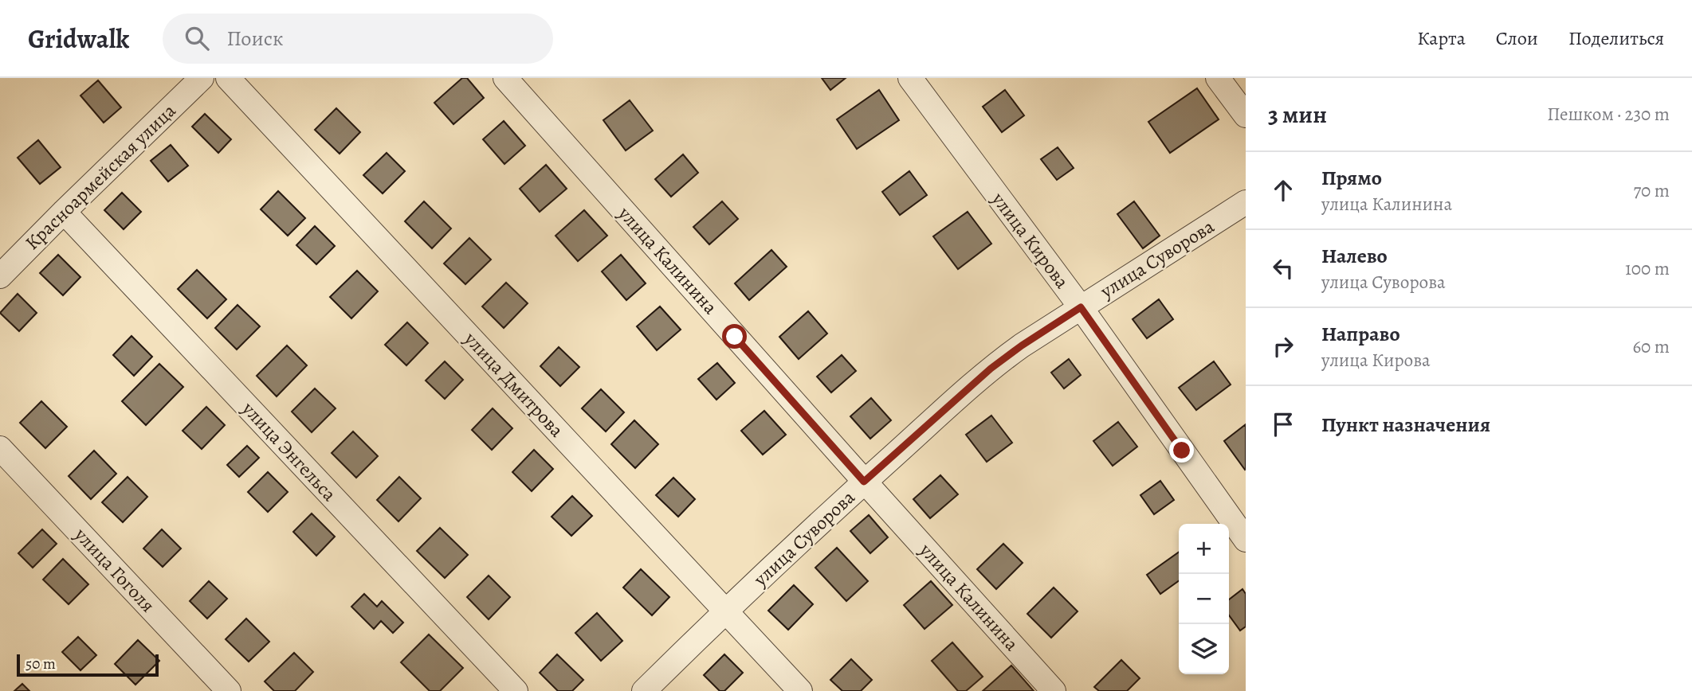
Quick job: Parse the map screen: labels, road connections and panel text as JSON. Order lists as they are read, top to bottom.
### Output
{
  "streets": {
    "street": [
      "Красноармейская улица",
      "улица Кирова",
      "улица Суворова",
      "улица Калинина",
      "улица Дмитрова",
      "улица Энгельса",
      "улица Гоголя"
    ]
  },
  "crossings": [
    ["Красноармейская улица", "улица Энгельса"],
    ["улица Кирова", "улица Суворова"],
    ["улица Суворова", "улица Калинина"],
    ["улица Суворова", "улица Дмитрова"]
  ],
  "scale_bar": "50 m",
  "page": {
    "header": "Gridwalk",
    "search": "Поиск",
    "nav": ["Карта", "Слои", "Поделиться"],
    "heading": ["3 мин", "Пешком · 230 m"],
    "list": [
      ["Прямо", "улица Калинина", "70 m"],
      ["Налево", "улица Суворова", "100 m"],
      ["Направо", "улица Кирова", "60 m"],
      "Пункт назначения"
    ],
    "map_buttons": ["+", "−"],
    "scale": "50 m"
  }
}
